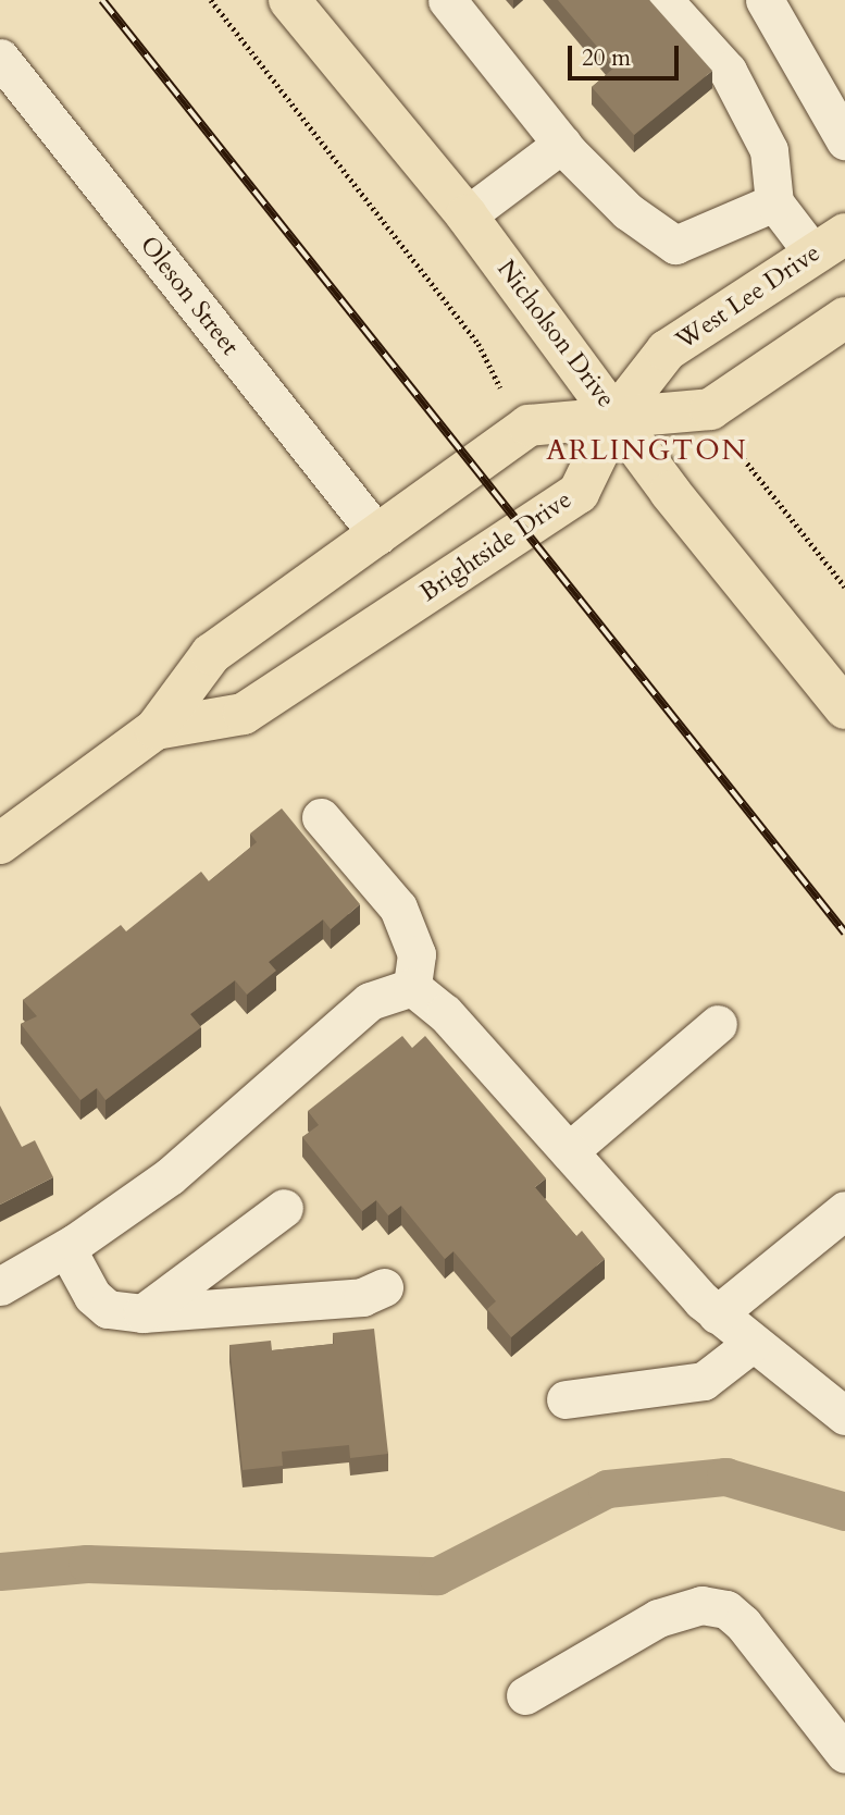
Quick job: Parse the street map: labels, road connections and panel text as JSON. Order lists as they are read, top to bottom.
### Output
{
  "streets": {
    "main road": ["West Lee Drive", "Nicholson Drive", "Brightside Drive"],
    "street": ["Oleson Street"]
  },
  "crossings": [
    ["Oleson Street", "Brightside Drive"],
    ["West Lee Drive", "Nicholson Drive"],
    ["West Lee Drive", "Brightside Drive"],
    ["Nicholson Drive", "Brightside Drive"]
  ],
  "districts": ["ARLINGTON"],
  "scale_bar": "20 m"
}
